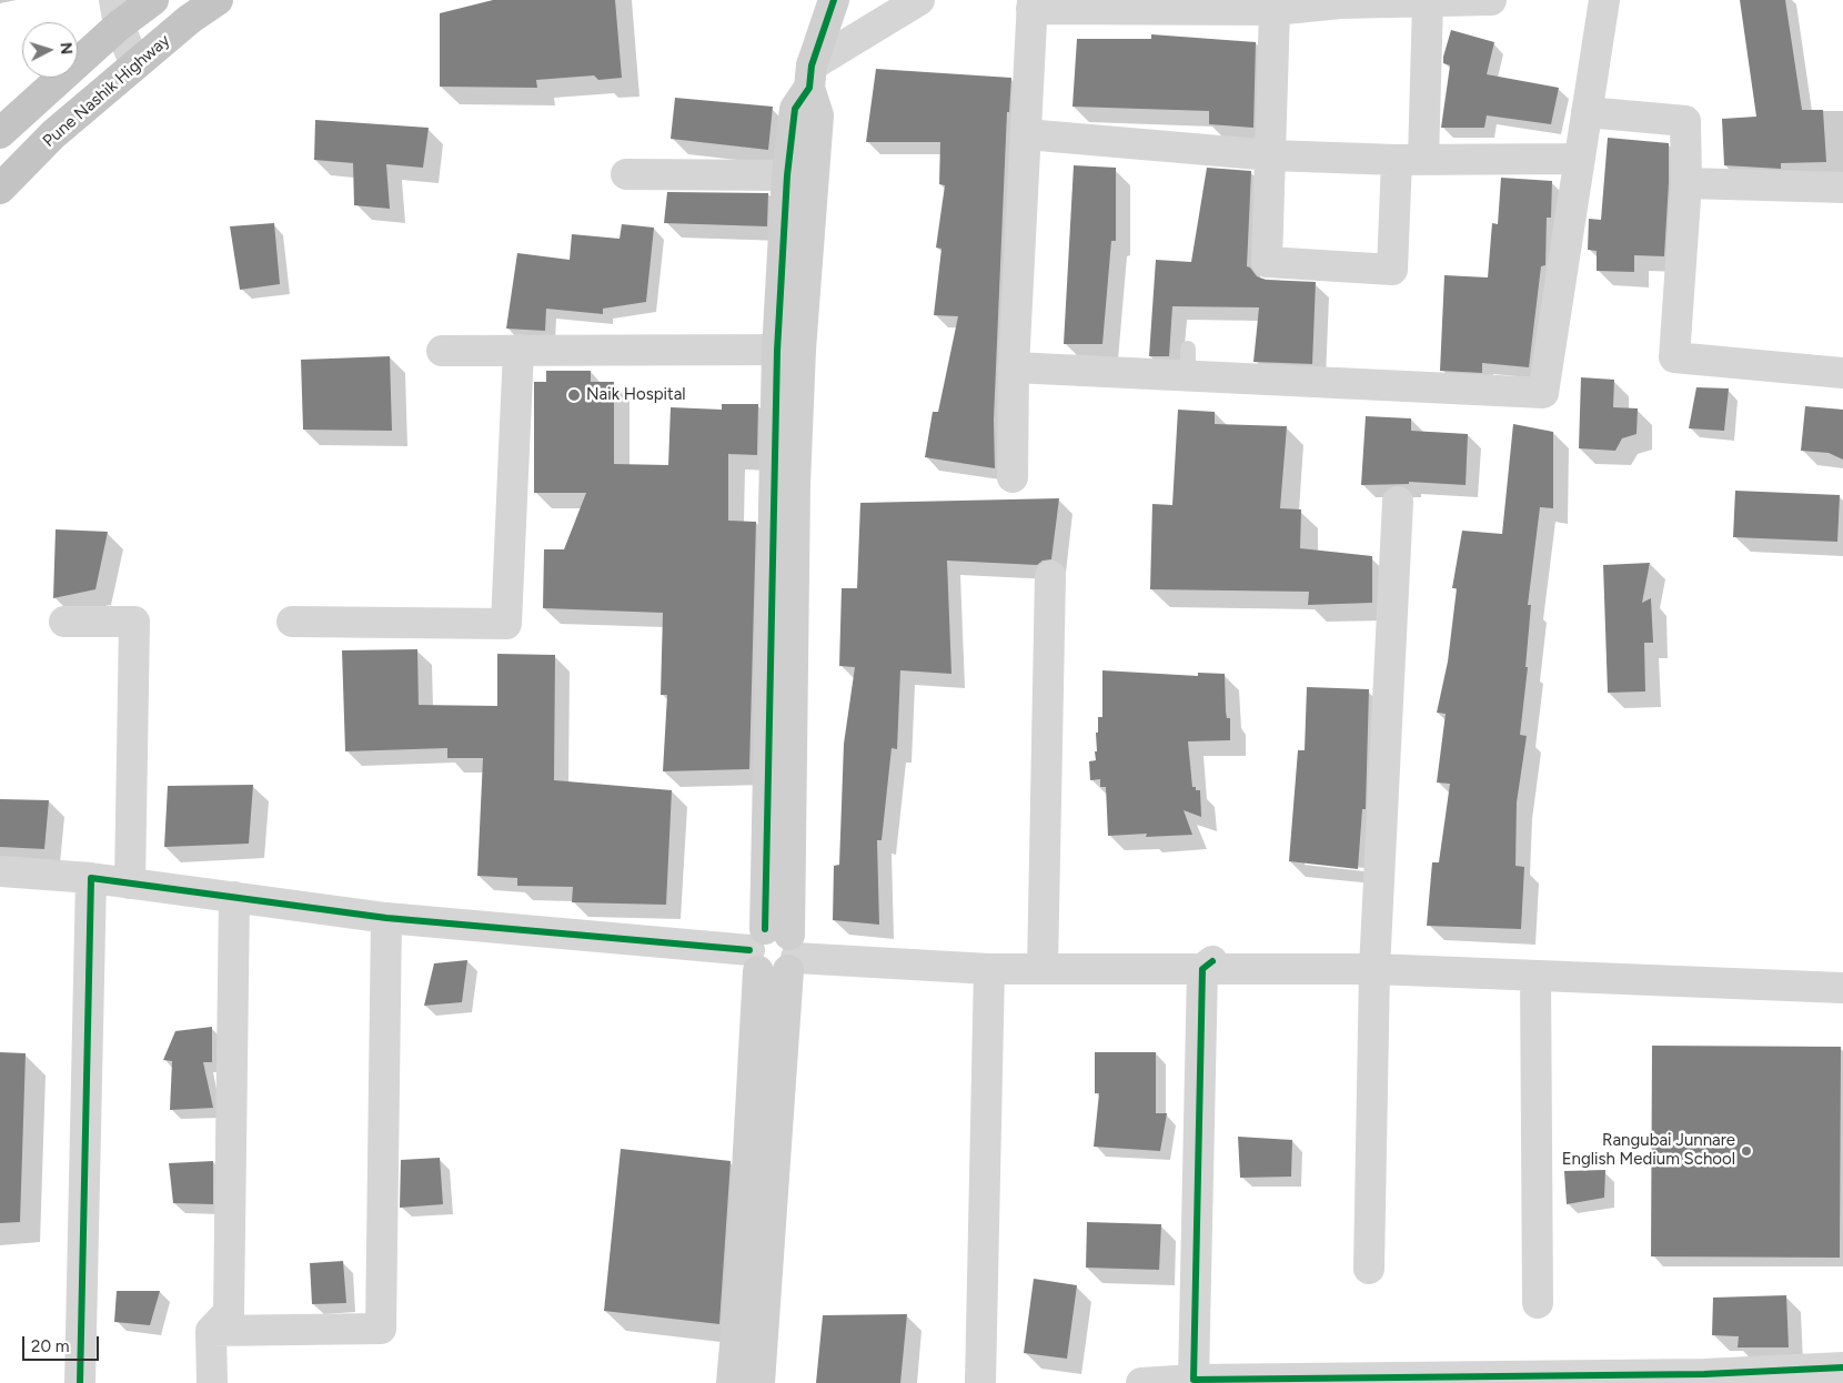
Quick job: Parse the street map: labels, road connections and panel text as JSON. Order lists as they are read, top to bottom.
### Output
{
  "streets": {
    "highway": ["Pune Nashik Highway"]
  },
  "places": ["Naik Hospital", "Rangubai Junnare English Medium School"],
  "scale_bar": "20 m",
  "north": "right"
}
